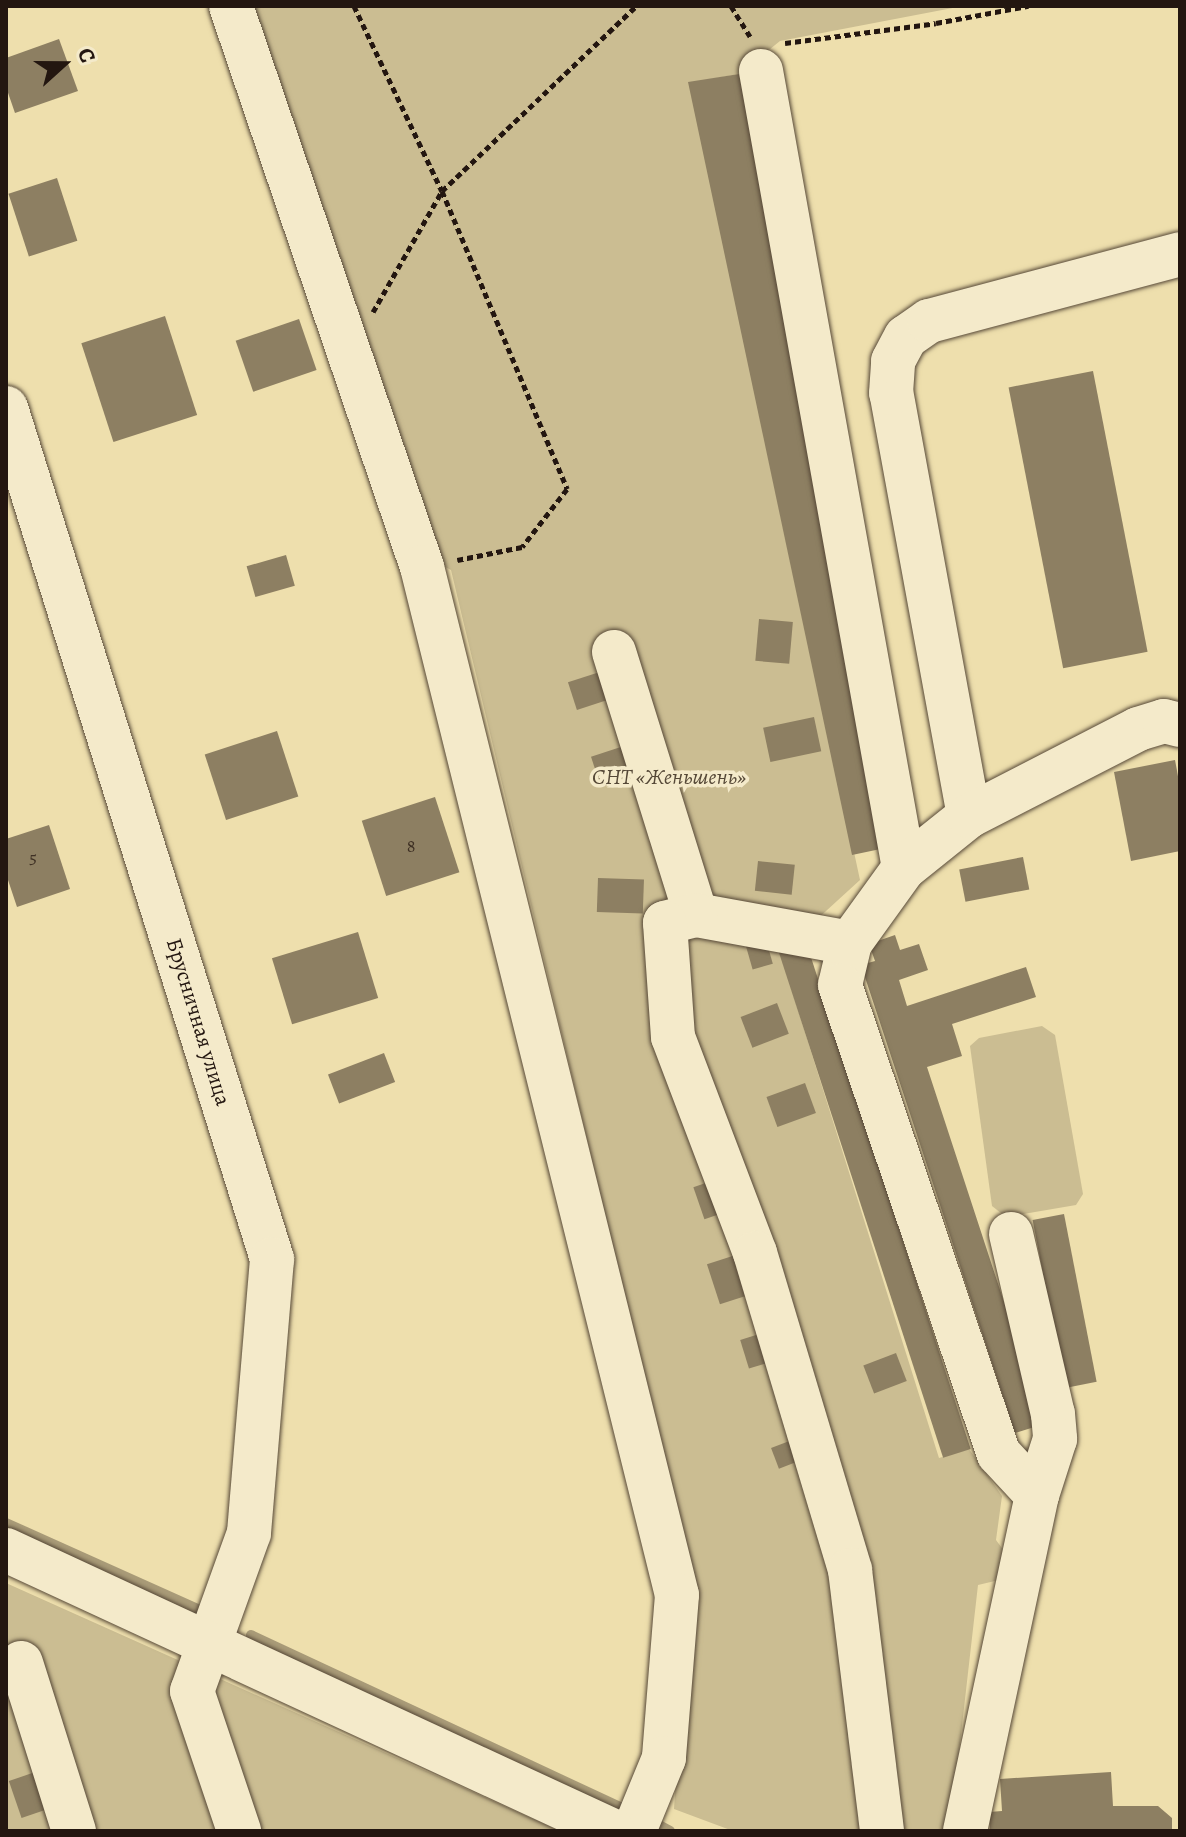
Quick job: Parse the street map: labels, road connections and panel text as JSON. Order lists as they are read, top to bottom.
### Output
{
  "streets": {
    "street": ["Брусничная улица"]
  },
  "parks": ["СНТ «Женьшень»"],
  "house_numbers": ["8", "5"],
  "north": "right"
}
